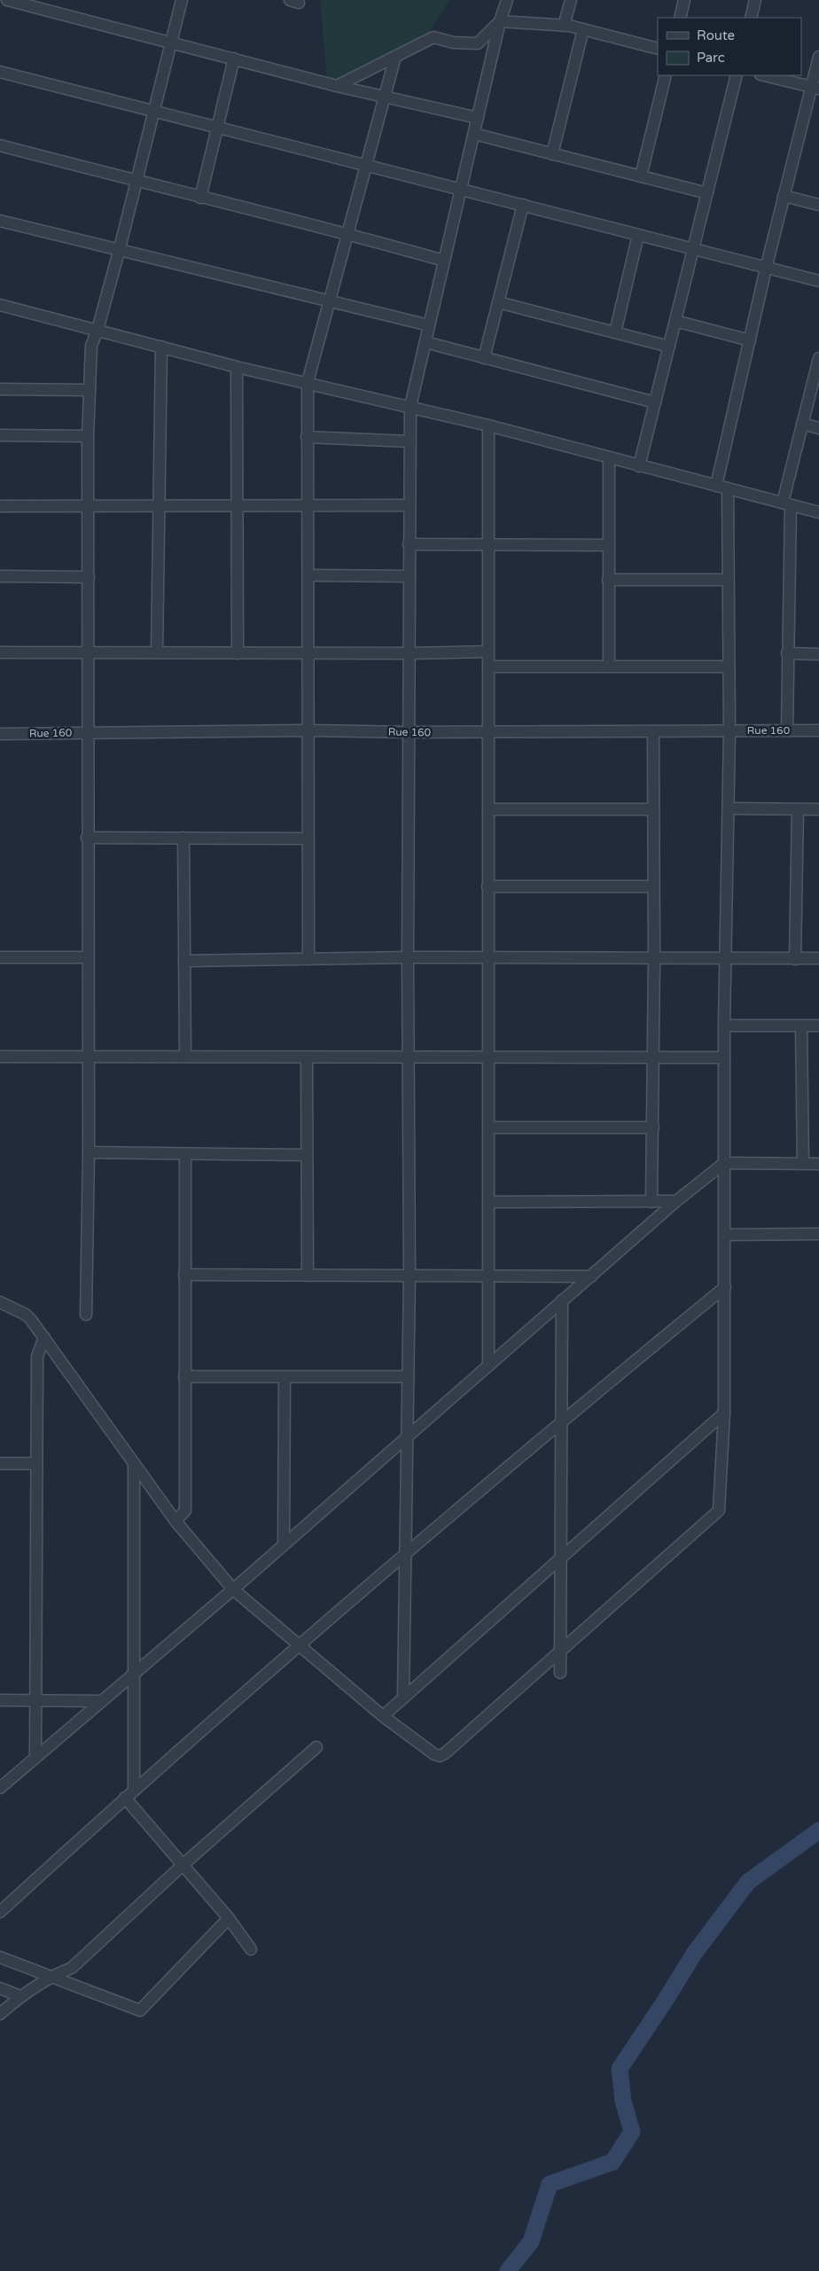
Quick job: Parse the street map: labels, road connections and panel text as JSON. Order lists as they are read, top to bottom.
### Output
{
  "streets": {
    "street": ["Rue 160"]
  },
  "legend": ["Route", "Parc"]
}
